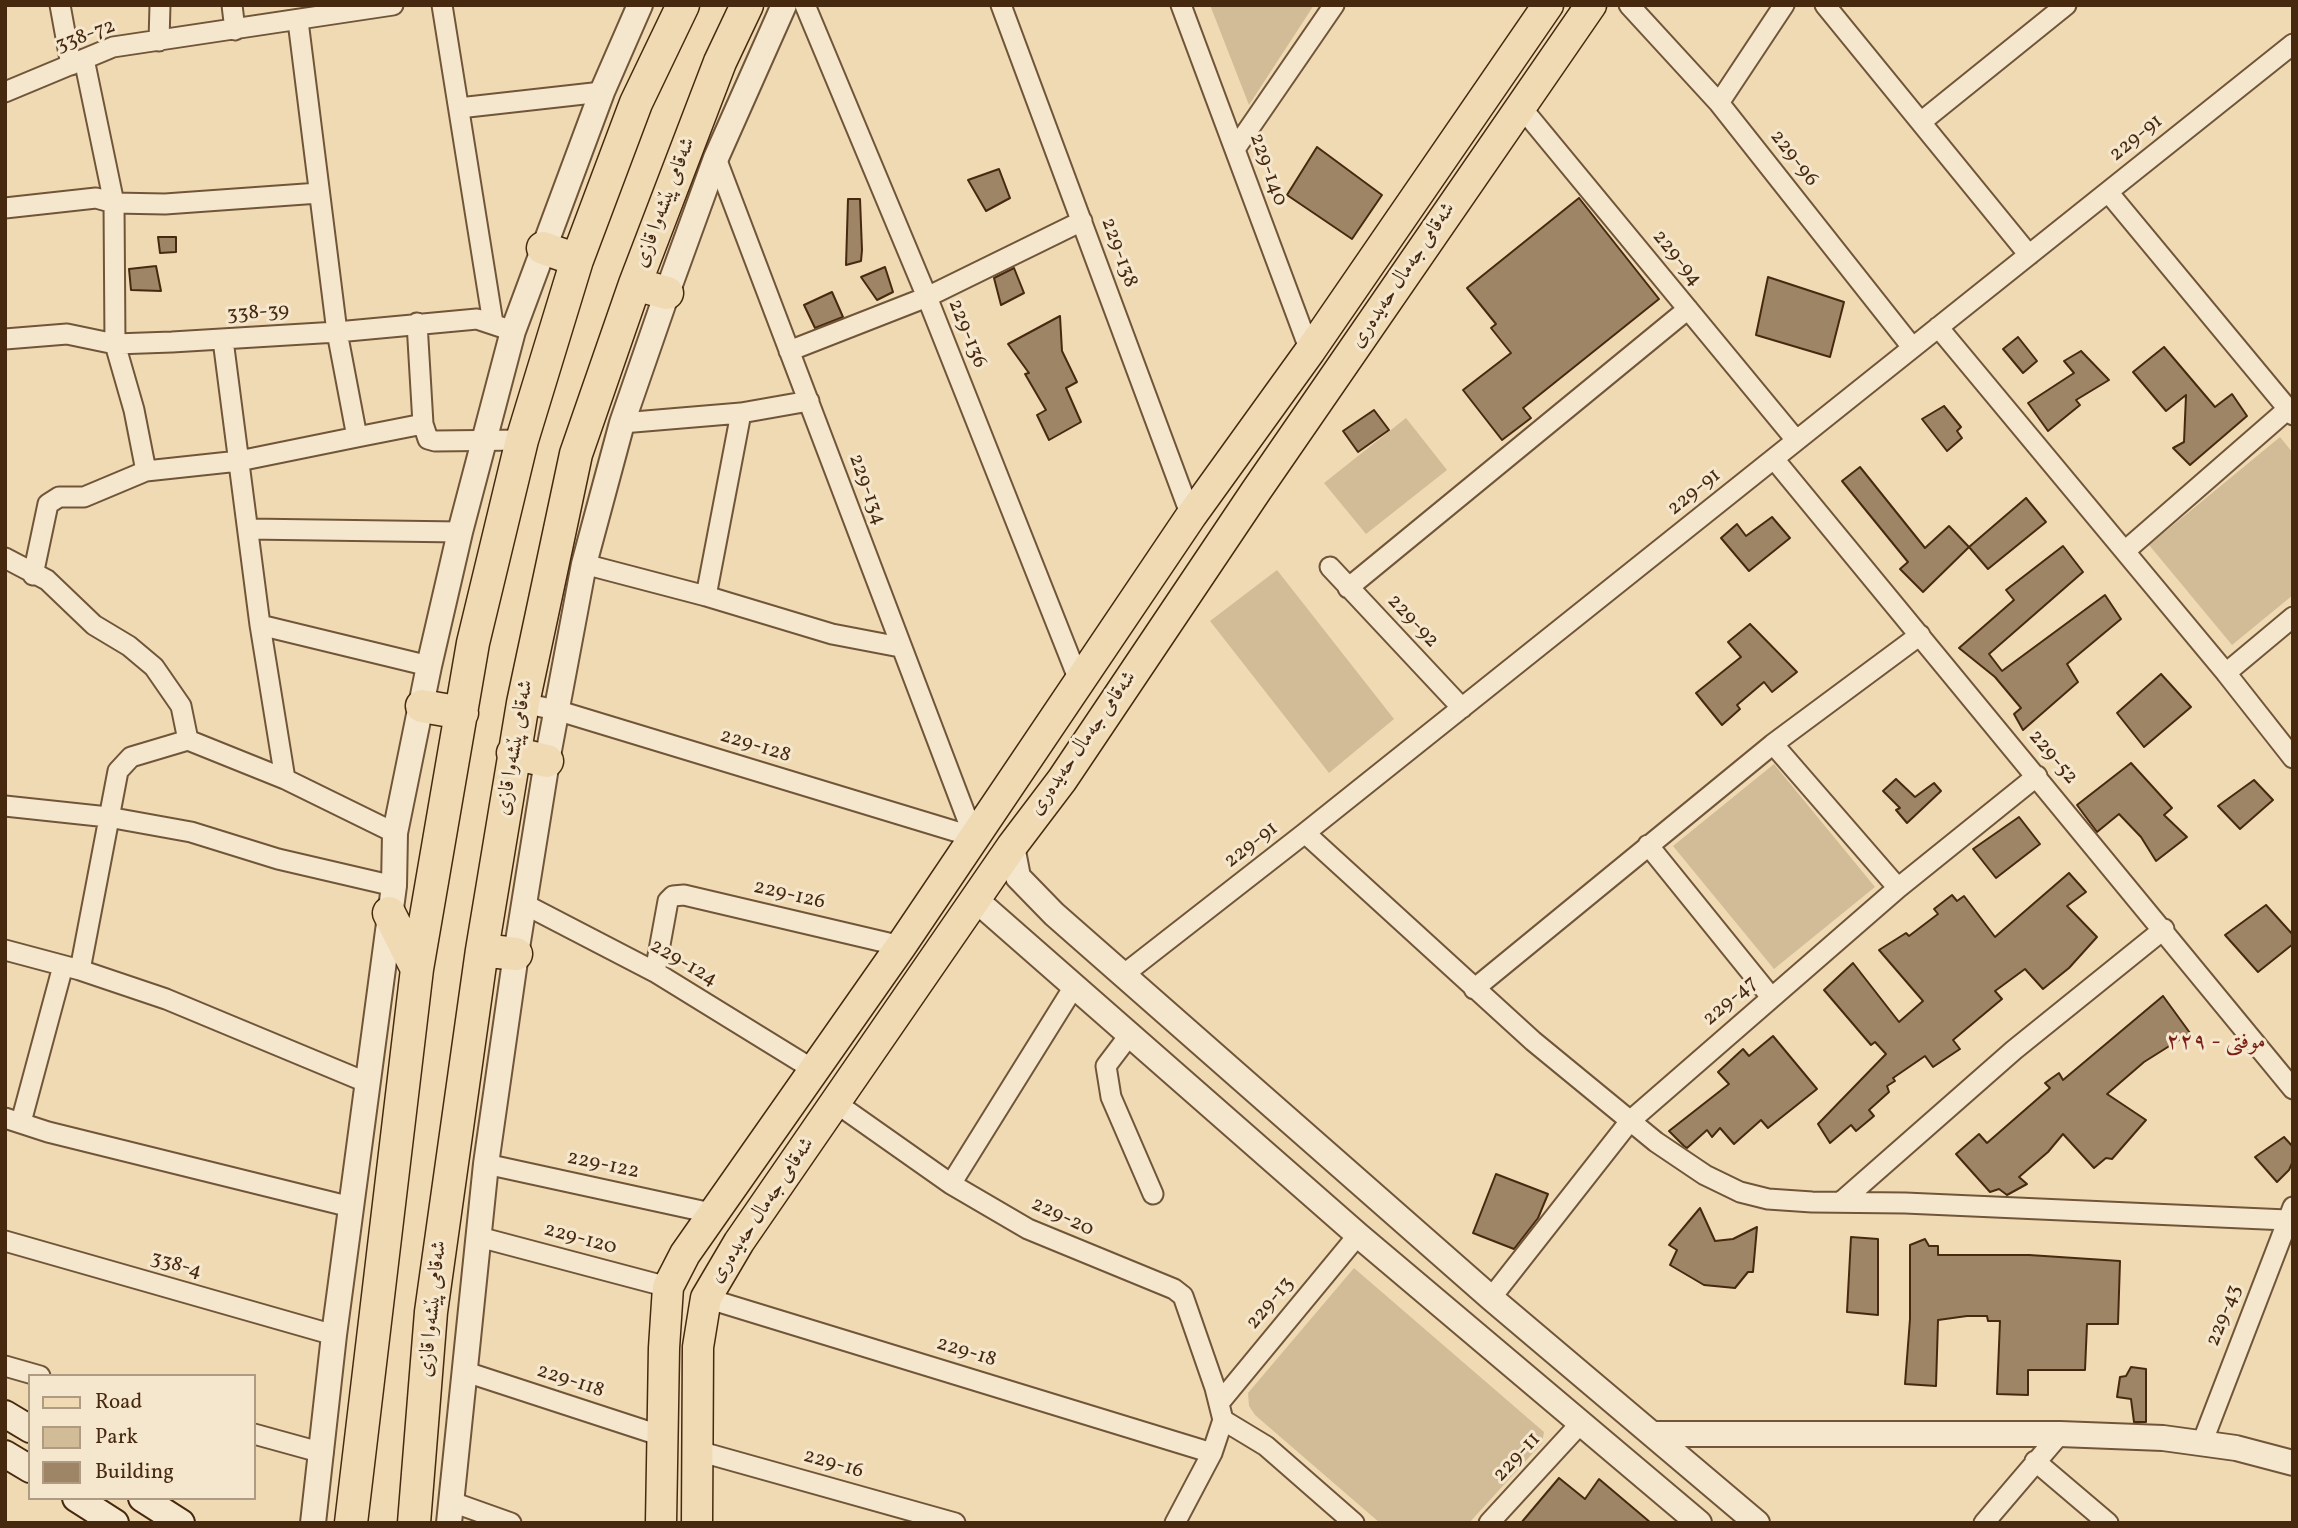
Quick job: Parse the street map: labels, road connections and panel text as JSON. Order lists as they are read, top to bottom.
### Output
{
  "streets": {
    "highway": ["شەقامی پێشەوا قازی"],
    "main road": ["شەقامی جەمال حەیدەری"],
    "street": [
      "338-72",
      "229-91",
      "229-96",
      "229-140",
      "229-138",
      "229-94",
      "338-39",
      "229-136",
      "229-134",
      "229-92",
      "229-128",
      "229-52",
      "229-126",
      "229-124",
      "229-47",
      "229-122",
      "229-20",
      "229-120",
      "338-4",
      "229-13",
      "229-43",
      "229-18",
      "229-118",
      "229-11",
      "229-16"
    ]
  },
  "crossings": [
    ["229-91", "229-96"],
    ["229-91", "229-94"],
    ["229-91", "229-92"],
    ["229-91", "229-52"],
    ["229-140", "شەقامی جەمال حەیدەری"],
    ["شەقامی پێشەوا قازی", "229-128"],
    ["229-138", "شەقامی جەمال حەیدەری"],
    ["229-94", "شەقامی جەمال حەیدەری"],
    ["شەقامی جەمال حەیدەری", "229-136"],
    ["شەقامی جەمال حەیدەری", "229-134"],
    ["شەقامی جەمال حەیدەری", "229-128"],
    ["شەقامی جەمال حەیدەری", "229-126"],
    ["شەقامی جەمال حەیدەری", "229-124"],
    ["شەقامی جەمال حەیدەری", "229-122"],
    ["شەقامی جەمال حەیدەری", "229-20"],
    ["شەقامی جەمال حەیدەری", "229-120"],
    ["شەقامی جەمال حەیدەری", "229-18"],
    ["شەقامی جەمال حەیدەری", "229-118"],
    ["شەقامی جەمال حەیدەری", "229-16"],
    ["229-134", "229-128"],
    ["229-52", "229-47"],
    ["229-126", "229-124"],
    ["229-20", "229-13"]
  ],
  "districts": ["موفتی - ٢٢٩"],
  "legend": ["Road", "Park", "Building"]
}
